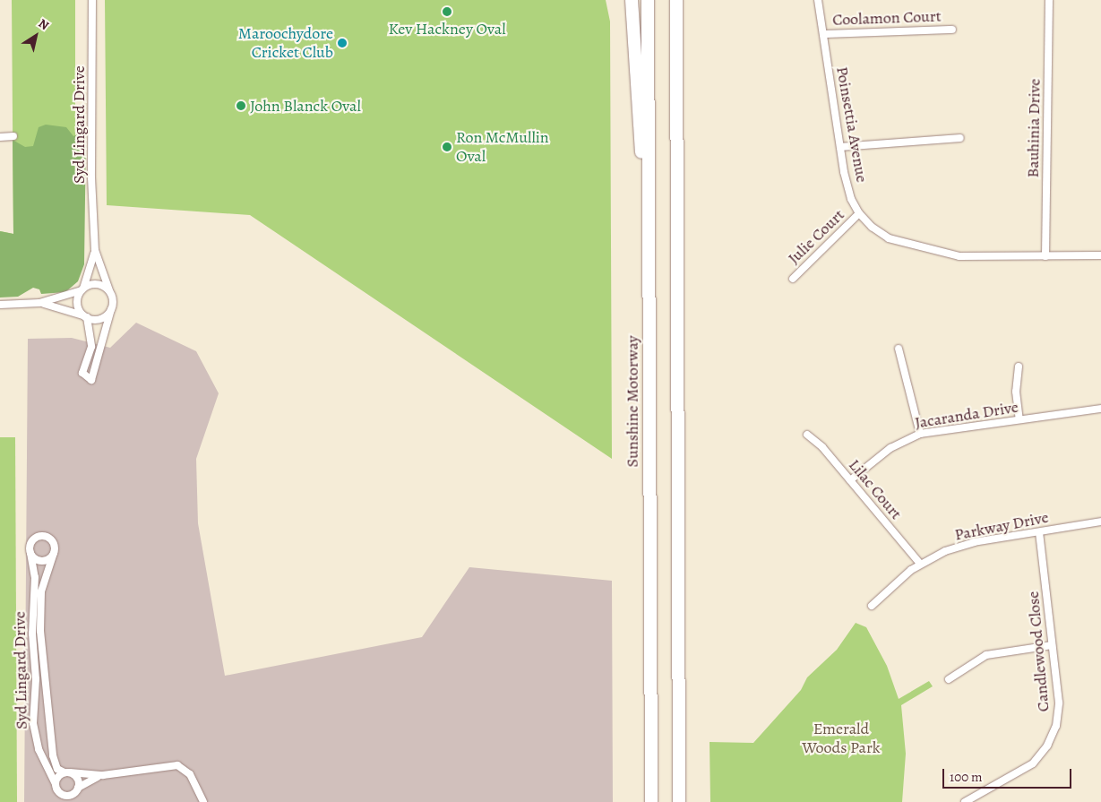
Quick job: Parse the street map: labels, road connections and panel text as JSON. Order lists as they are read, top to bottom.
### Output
{
  "streets": {
    "highway": ["Sunshine Motorway"],
    "street": [
      "Coolamon Court",
      "Syd Lingard Drive",
      "Poinsettia Avenue",
      "Bauhinia Drive",
      "Julie Court",
      "Jacaranda Drive",
      "Lilac Court",
      "Parkway Drive",
      "Candlewood Close"
    ]
  },
  "crossings": [
    ["Coolamon Court", "Poinsettia Avenue"],
    ["Poinsettia Avenue", "Bauhinia Drive"],
    ["Poinsettia Avenue", "Julie Court"],
    ["Jacaranda Drive", "Lilac Court"],
    ["Lilac Court", "Parkway Drive"],
    ["Parkway Drive", "Candlewood Close"]
  ],
  "parks": ["Emerald Woods Park"],
  "places": [
    "Kev Hackney Oval",
    "Maroochydore Cricket Club",
    "John Blanck Oval",
    "Ron McMullin Oval"
  ],
  "scale_bar": "100 m",
  "north": "top right"
}
